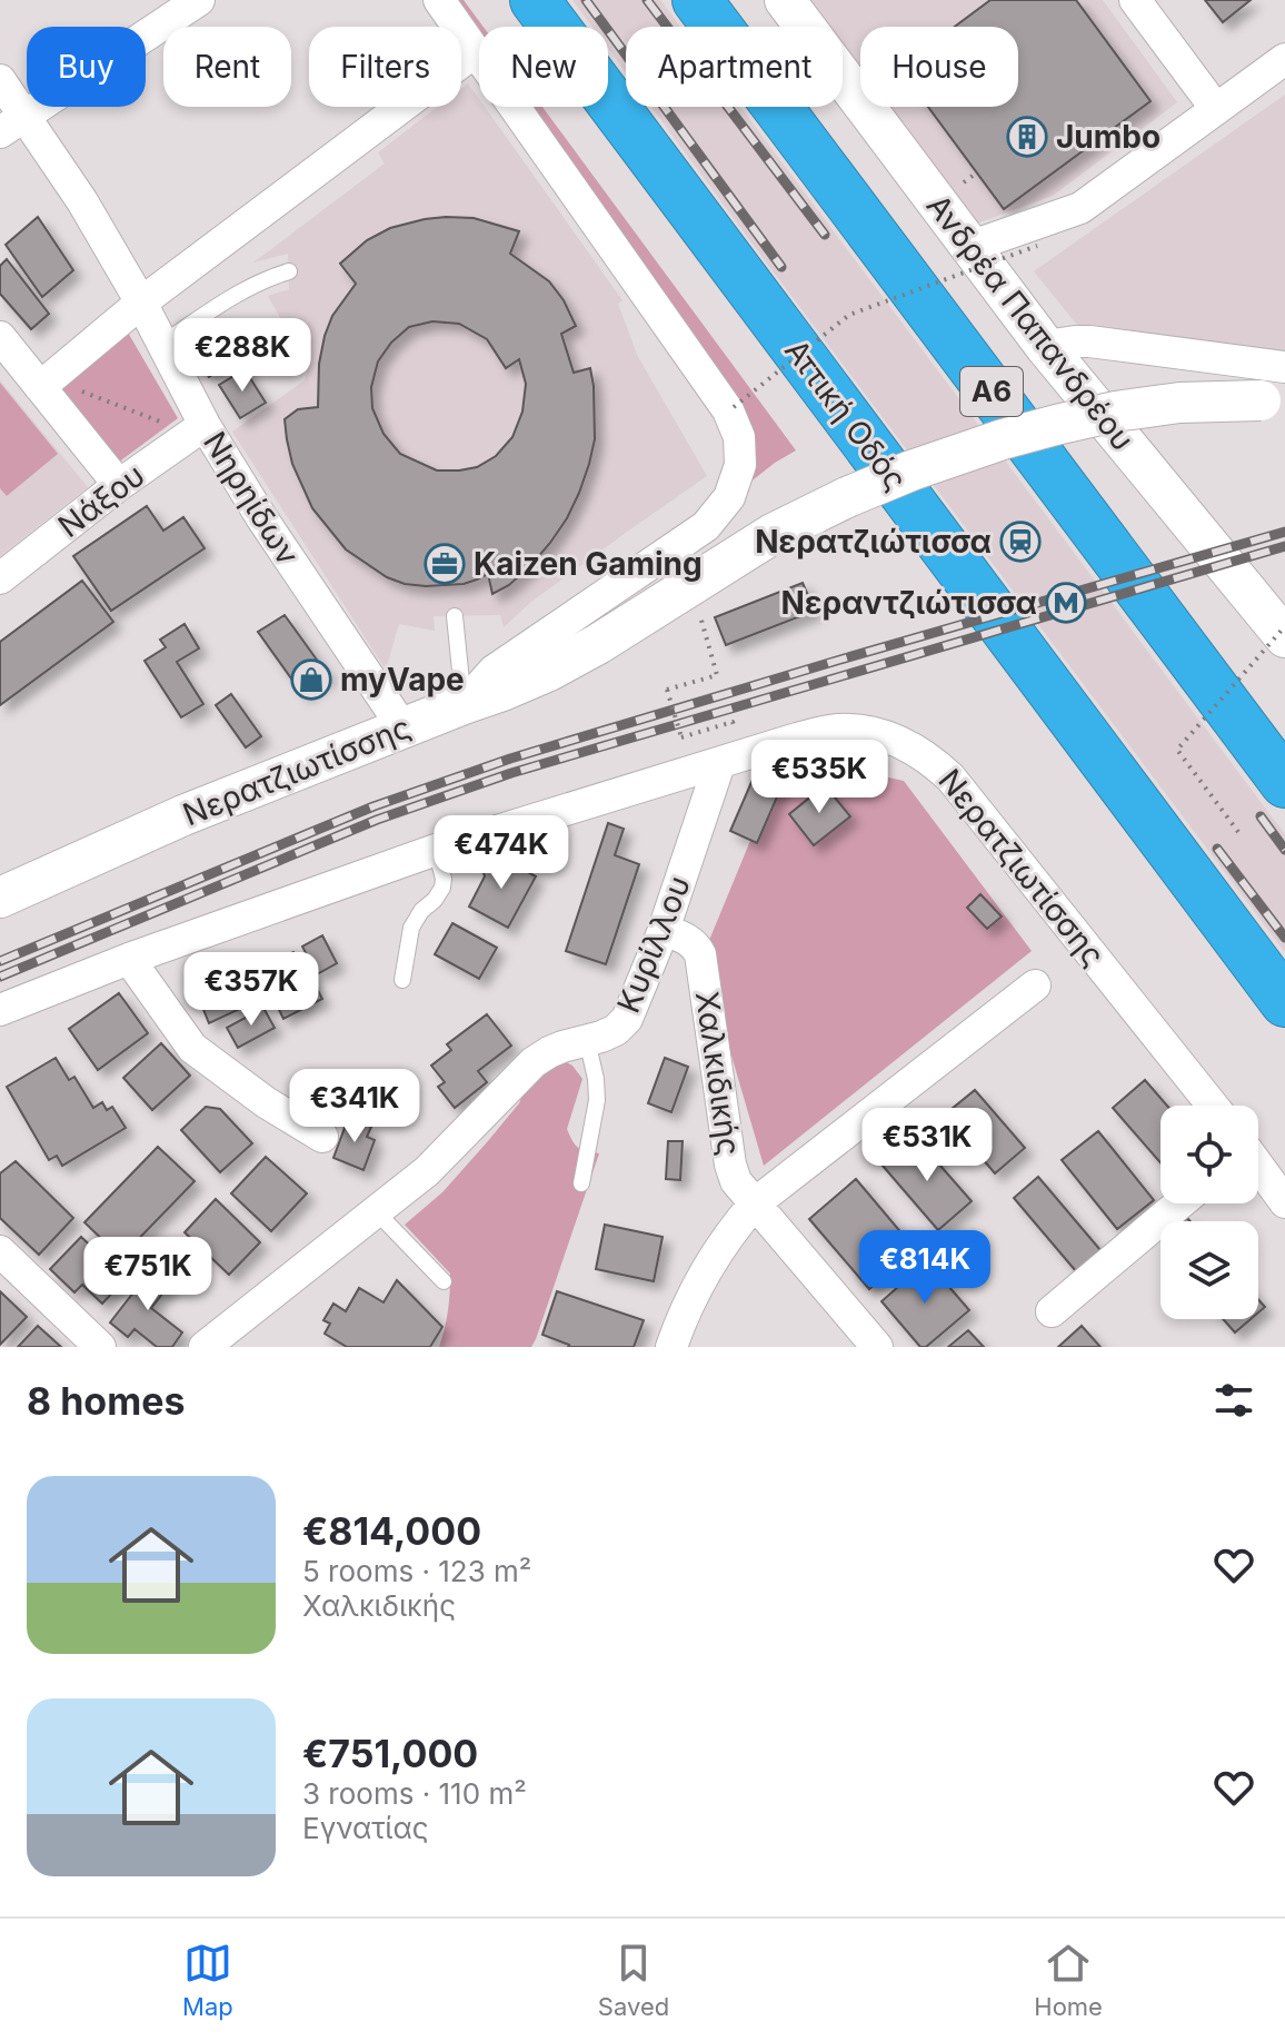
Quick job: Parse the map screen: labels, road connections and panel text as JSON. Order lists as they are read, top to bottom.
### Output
{
  "streets": {
    "highway": ["Α6", "Αττική Οδός"],
    "street": [
      "Ανδρέα Παπανδρέου",
      "Νηρηίδων",
      "Νάξου",
      "Νερατζιωτίσσης",
      "Κυρίλλου",
      "Χαλκιδικής"
    ]
  },
  "crossings": [
    ["Νηρηίδων", "Νάξου"],
    ["Νηρηίδων", "Νερατζιωτίσσης"],
    ["Νερατζιωτίσσης", "Κυρίλλου"],
    ["Κυρίλλου", "Χαλκιδικής"]
  ],
  "places": {
    "building": ["Jumbo"],
    "station": ["Νερατζιώτισσα"],
    "office": ["Kaizen Gaming"],
    "metro station": ["Νεραντζιώτισσα"],
    "shop": ["myVape"]
  },
  "page": {
    "chip": [
      "Buy",
      "Rent",
      "Filters",
      "New",
      "Apartment",
      "House"
    ],
    "price": [
      "€288K",
      "€535K",
      "€474K",
      "€357K",
      "€341K",
      "€531K",
      "€814K",
      "€751K"
    ],
    "heading": "8 homes",
    "list": [
      {
        "name": "€814,000",
        "note": "5 rooms · 123 m² · Χαλκιδικής"
      },
      {
        "name": "€751,000",
        "note": "3 rooms · 110 m² · Εγνατίας"
      }
    ],
    "tabs": ["Map", "Saved", "Home"]
  }
}
